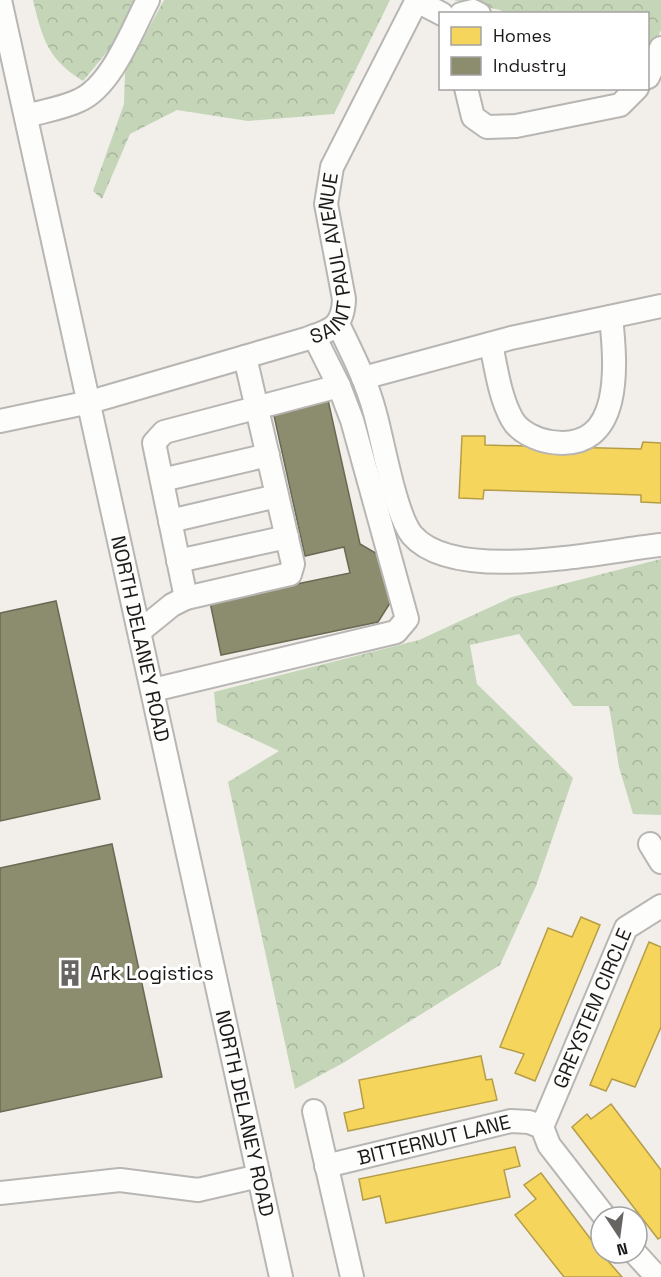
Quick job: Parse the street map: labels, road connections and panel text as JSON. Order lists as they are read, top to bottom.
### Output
{
  "streets": {
    "street": [
      "SAINT PAUL AVENUE",
      "NORTH DELANEY ROAD",
      "GREYSTEM CIRCLE",
      "BITTERNUT LANE"
    ]
  },
  "crossings": [
    ["SAINT PAUL AVENUE", "NORTH DELANEY ROAD"],
    ["GREYSTEM CIRCLE", "BITTERNUT LANE"]
  ],
  "places": {
    "building": ["Ark Logistics"]
  },
  "legend": ["Homes", "Industry"],
  "north": "bottom"
}
